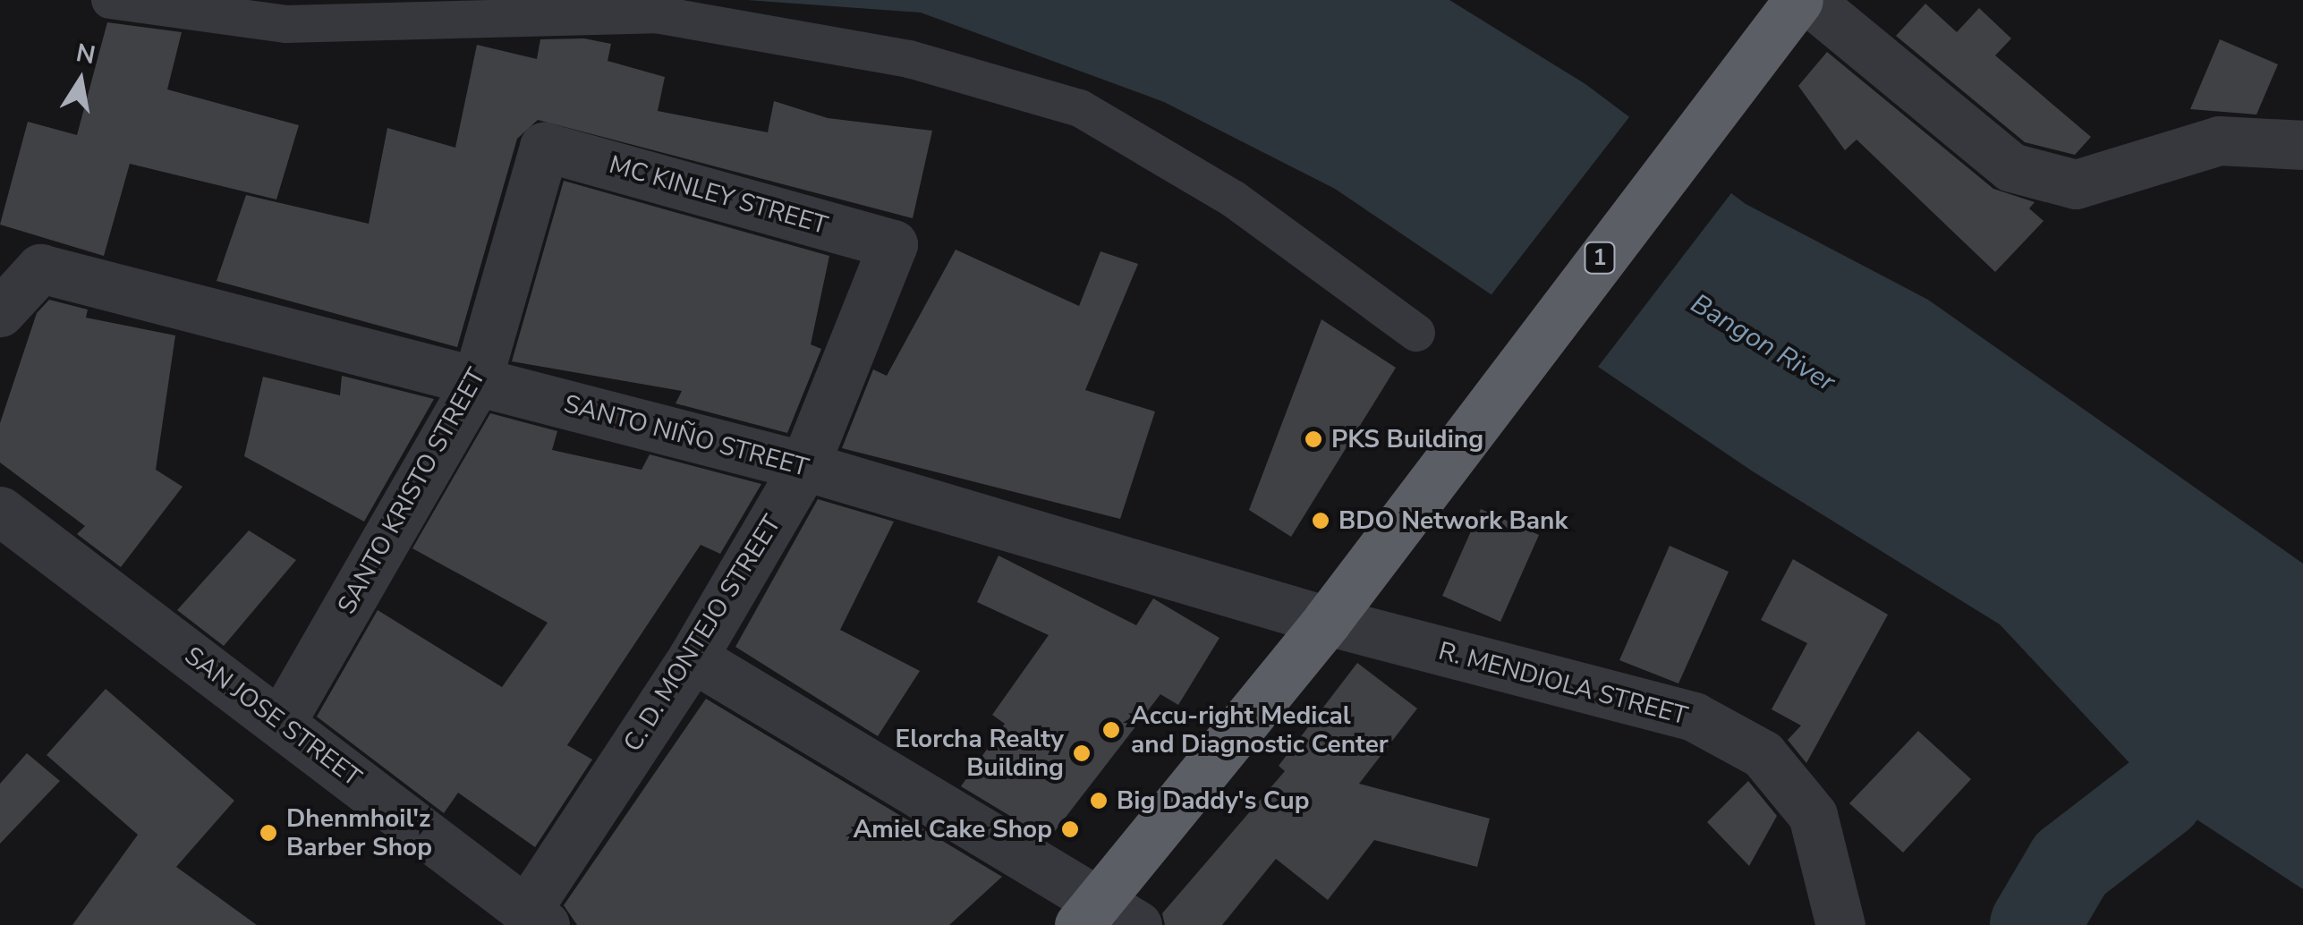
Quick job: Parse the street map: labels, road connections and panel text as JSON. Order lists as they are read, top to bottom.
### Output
{
  "streets": {
    "highway": ["1"],
    "street": [
      "MC KINLEY STREET",
      "SANTO NIÑO STREET",
      "SANTO KRISTO STREET",
      "C. D. MONTEJO STREET",
      "R. MENDIOLA STREET",
      "SAN JOSE STREET"
    ]
  },
  "crossings": [
    ["MC KINLEY STREET", "SANTO KRISTO STREET"],
    ["MC KINLEY STREET", "C. D. MONTEJO STREET"],
    ["1", "SANTO NIÑO STREET"],
    ["1", "R. MENDIOLA STREET"],
    ["SANTO NIÑO STREET", "SANTO KRISTO STREET"],
    ["SANTO NIÑO STREET", "C. D. MONTEJO STREET"],
    ["SANTO NIÑO STREET", "R. MENDIOLA STREET"],
    ["SANTO KRISTO STREET", "SAN JOSE STREET"],
    ["C. D. MONTEJO STREET", "SAN JOSE STREET"]
  ],
  "water": ["Bangon River"],
  "places": [
    "PKS Building",
    "BDO Network Bank",
    "Accu-right Medical and Diagnostic Center",
    "Elorcha Realty Building",
    "Big Daddy's Cup",
    "Amiel Cake Shop",
    "Dhenmhoil'z Barber Shop"
  ],
  "north": "top"
}
